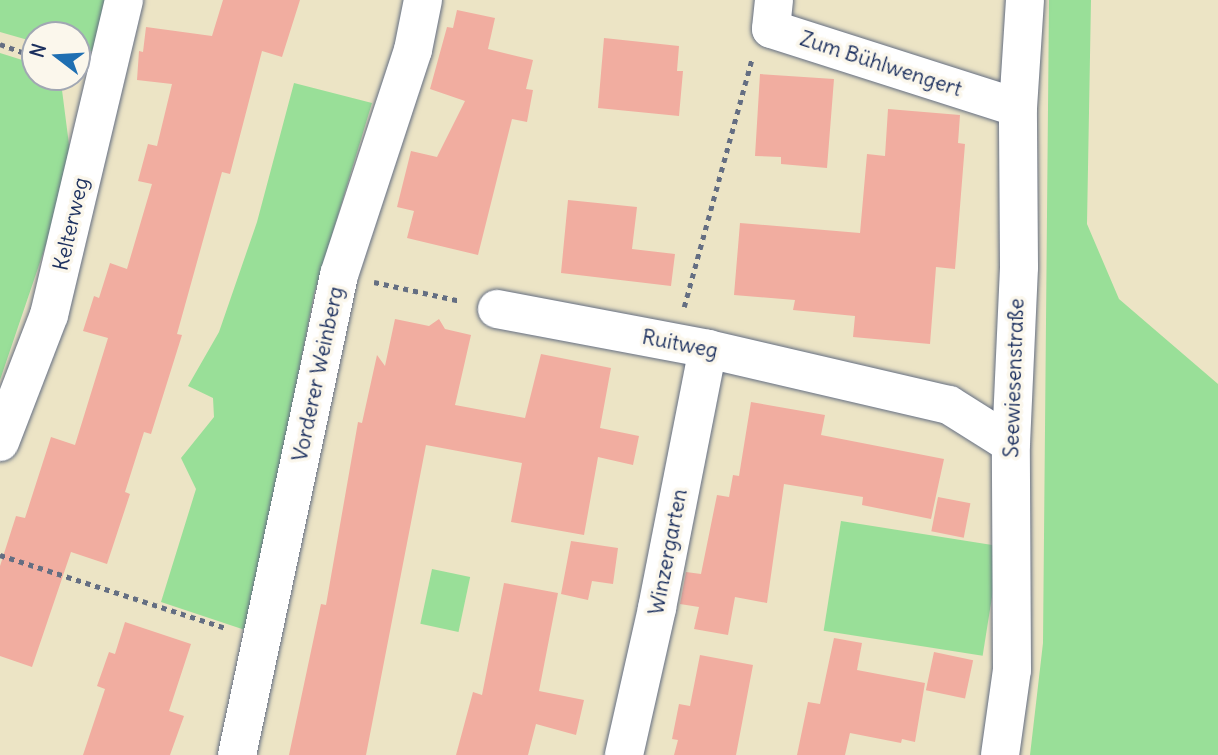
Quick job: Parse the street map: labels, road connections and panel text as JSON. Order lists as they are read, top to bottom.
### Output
{
  "streets": {
    "street": [
      "Zum Bühlwengert",
      "Kelterweg",
      "Ruitweg",
      "Vorderer Weinberg",
      "Seewiesenstraße",
      "Winzergarten"
    ]
  },
  "crossings": [
    ["Zum Bühlwengert", "Seewiesenstraße"],
    ["Ruitweg", "Seewiesenstraße"],
    ["Ruitweg", "Winzergarten"]
  ],
  "north": "left"
}
